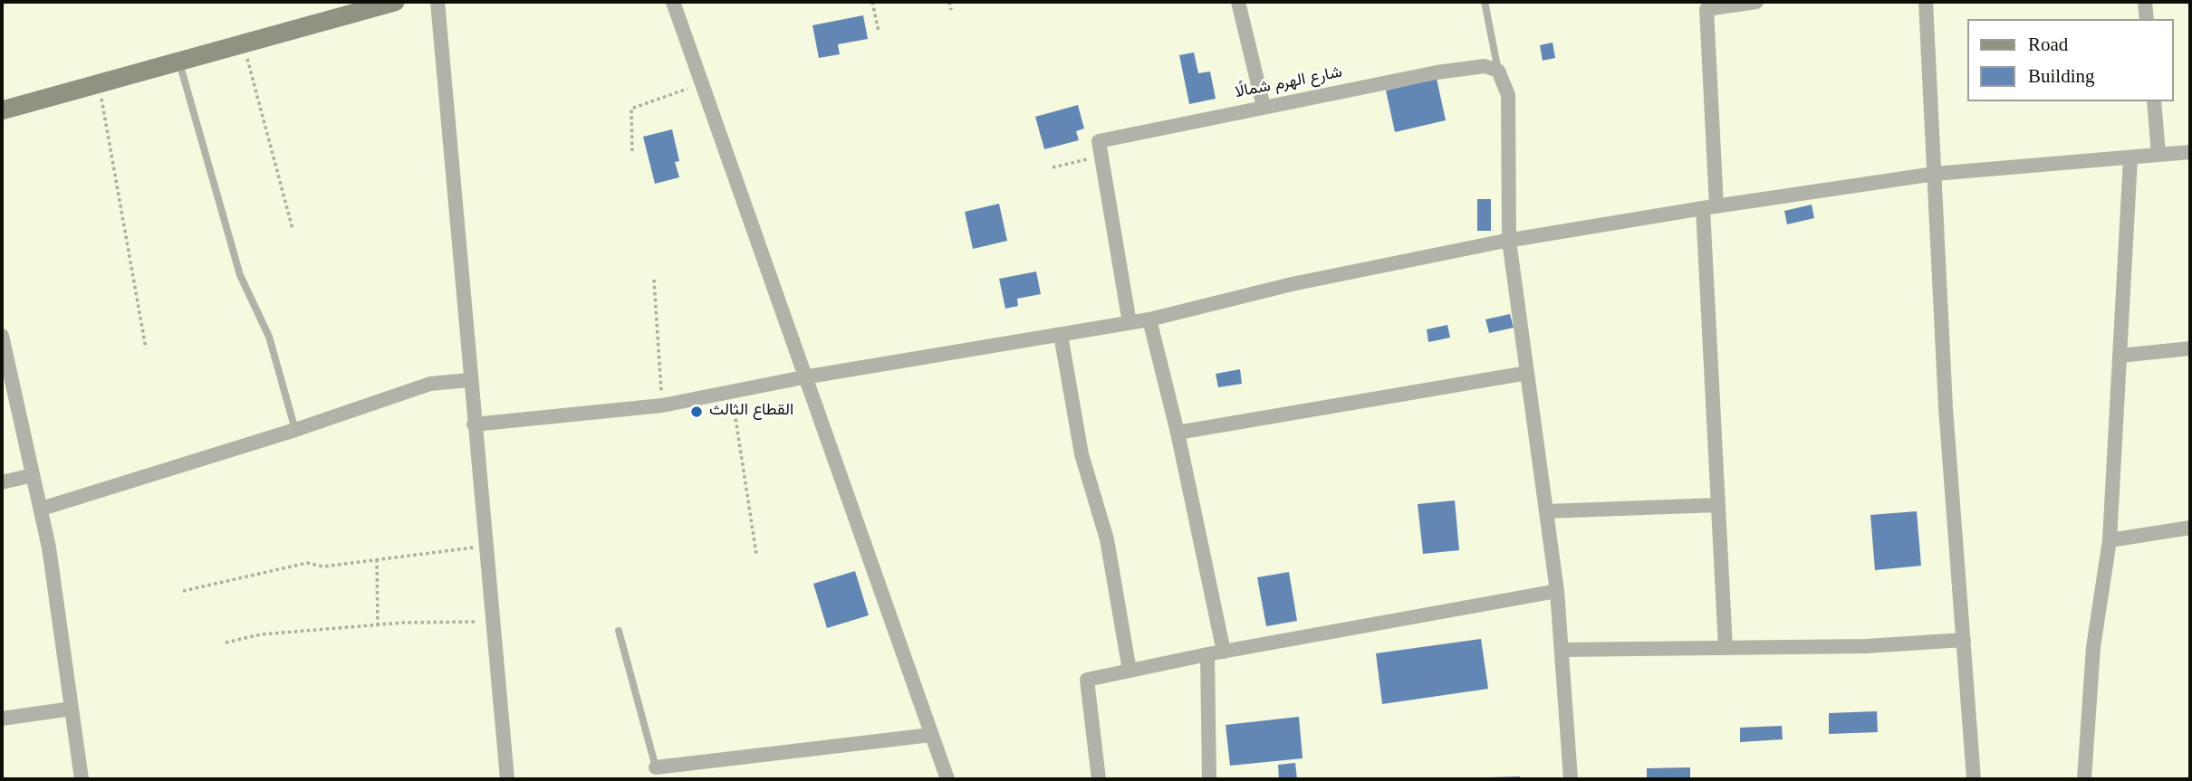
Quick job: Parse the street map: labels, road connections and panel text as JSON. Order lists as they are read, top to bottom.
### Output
{
  "streets": {
    "street": ["شارع الهرم شمالًا"]
  },
  "places": ["القطاع الثالث"],
  "legend": ["Road", "Building"]
}
